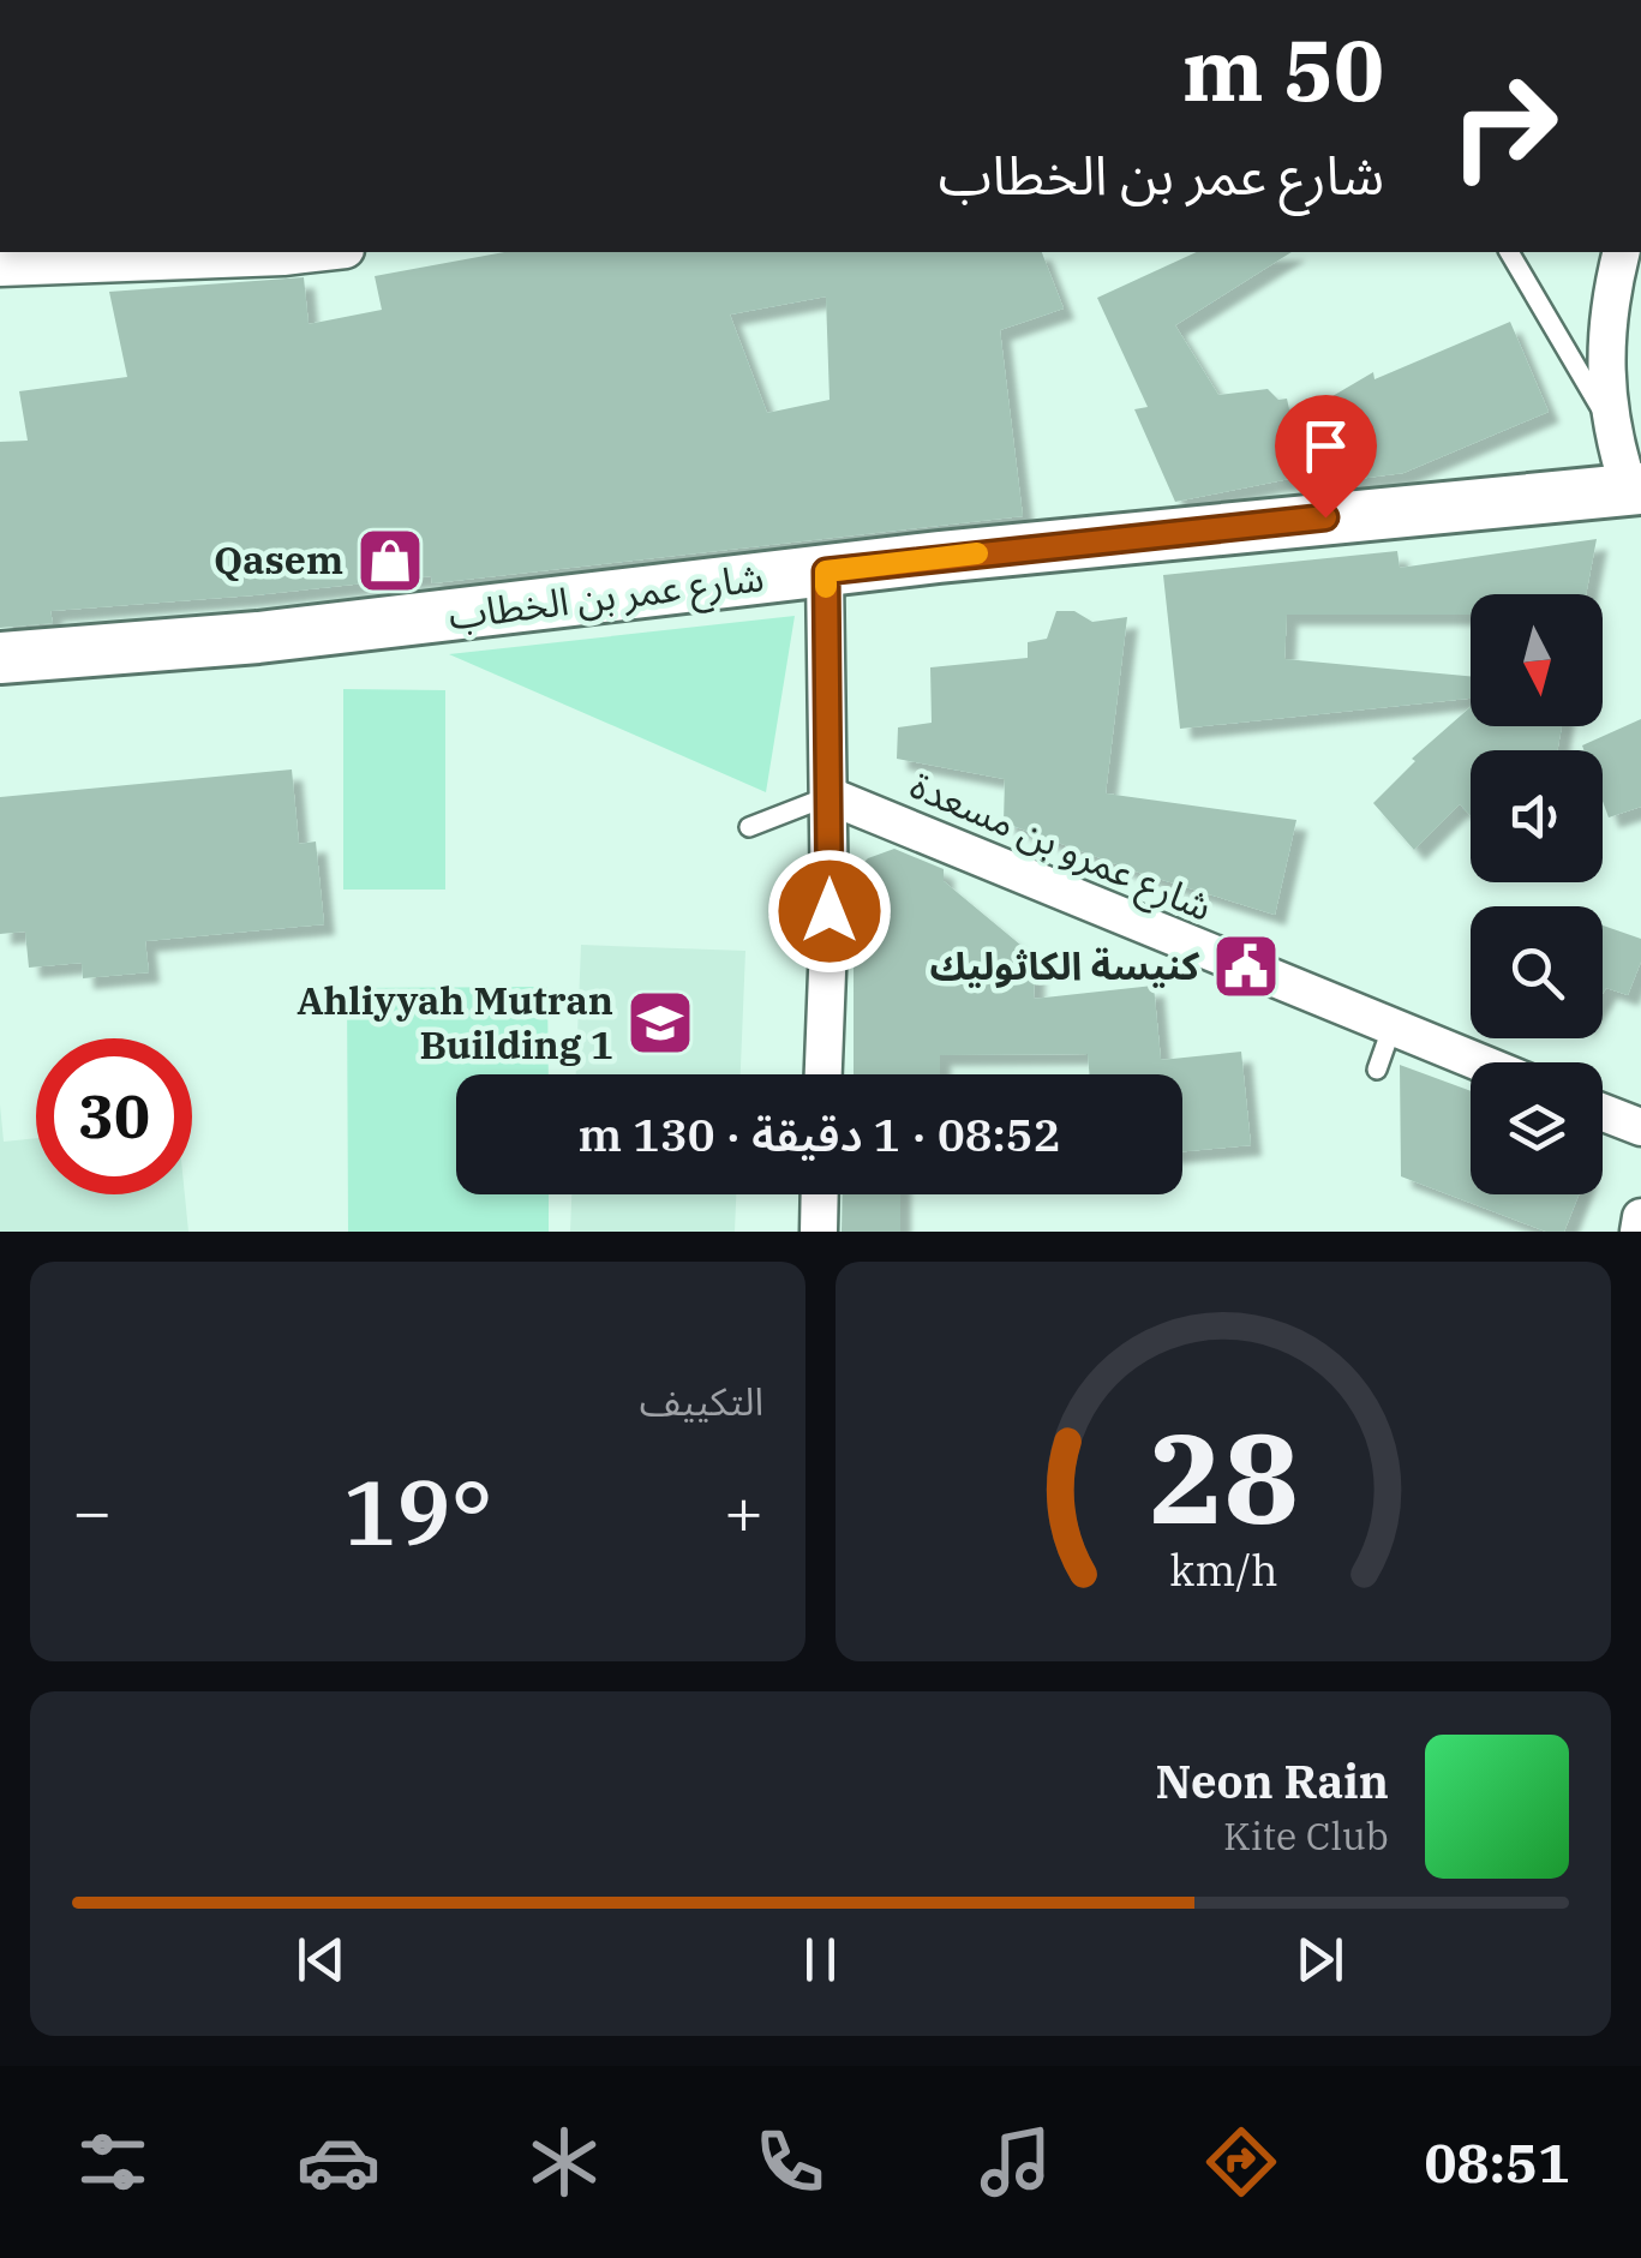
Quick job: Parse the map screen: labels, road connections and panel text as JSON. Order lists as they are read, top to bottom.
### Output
{
  "streets": {
    "street": ["شارع عمر بن الخطاب", "شارع عمرو بن مسعدة"]
  },
  "places": {
    "shop": ["Qasem"],
    "public building": ["كنيسة الكاثوليك"],
    "school or university": ["Ahliyyah Mutran Building 1"]
  },
  "north": "bottom",
  "page": {
    "turn": ["50 m", "شارع عمر بن الخطاب"],
    "limit": "30",
    "trip": "08:52 · 1 دقيقة · 130 m",
    "tile": "التكييف",
    "heat": ["−", "19°", "+"],
    "song": ["Neon Rain", "Kite Club"],
    "tabs": "08:51",
    "gauge": ["28", "km/h"]
  }
}
